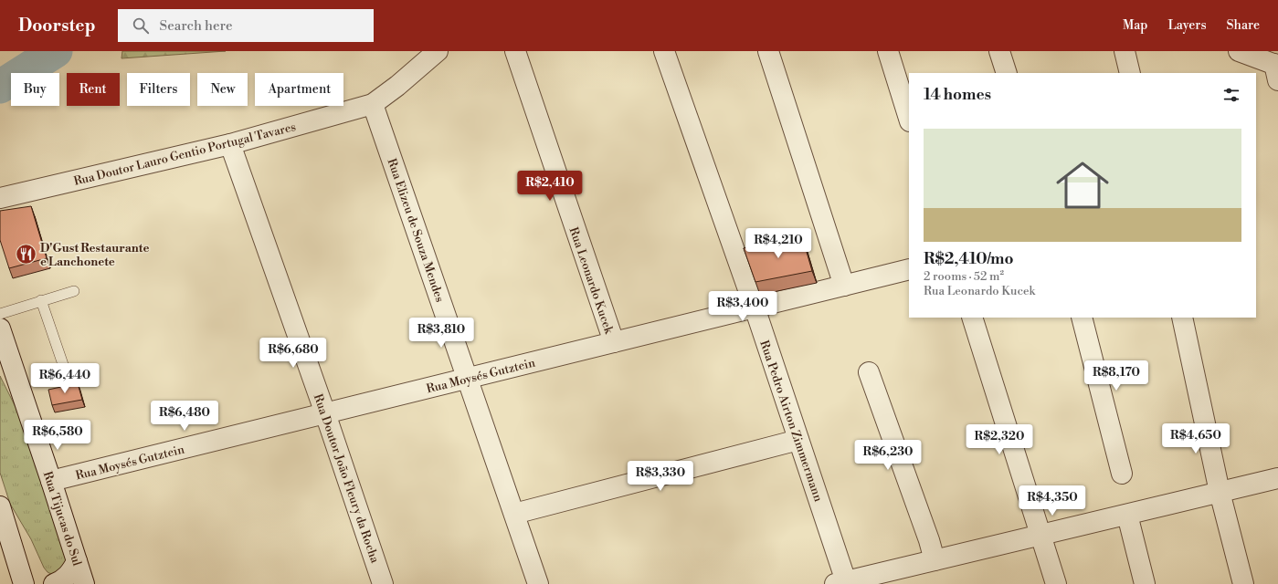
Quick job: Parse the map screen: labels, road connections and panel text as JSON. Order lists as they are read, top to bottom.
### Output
{
  "streets": {
    "street": [
      "Rua Doutor Lauro Gentio Portugal Tavares",
      "Rua Elizeu de Souza Mendes",
      "Rua Leonardo Kucek",
      "Rua Moysés Gutztein",
      "Rua Pedro Airton Zimmermann",
      "Rua Doutor João Fleury da Rocha",
      "Rua Tijucas do Sul"
    ]
  },
  "crossings": [
    ["Rua Doutor Lauro Gentio Portugal Tavares", "Rua Elizeu de Souza Mendes"],
    ["Rua Doutor Lauro Gentio Portugal Tavares", "Rua Doutor João Fleury da Rocha"],
    ["Rua Elizeu de Souza Mendes", "Rua Moysés Gutztein"],
    ["Rua Leonardo Kucek", "Rua Moysés Gutztein"],
    ["Rua Moysés Gutztein", "Rua Pedro Airton Zimmermann"],
    ["Rua Moysés Gutztein", "Rua Doutor João Fleury da Rocha"],
    ["Rua Moysés Gutztein", "Rua Tijucas do Sul"]
  ],
  "places": {
    "restaurant": ["D'Gust Restaurante e Lanchonete"]
  },
  "page": {
    "header": "Doorstep",
    "search": "Search here",
    "nav": ["Map", "Layers", "Share"],
    "chip": [
      "Buy",
      "Rent",
      "Filters",
      "New",
      "Apartment"
    ],
    "heading": "14 homes",
    "list": [
      {
        "name": "R$2,410/mo",
        "note": "2 rooms · 52 m² · Rua Leonardo Kucek"
      }
    ],
    "price": [
      "R$2,410",
      "R$4,210",
      "R$3,400",
      "R$3,810",
      "R$6,680",
      "R$8,170",
      "R$6,440",
      "R$6,480",
      "R$6,580",
      "R$4,650",
      "R$2,320",
      "R$6,230",
      "R$3,330",
      "R$4,350"
    ]
  }
}
